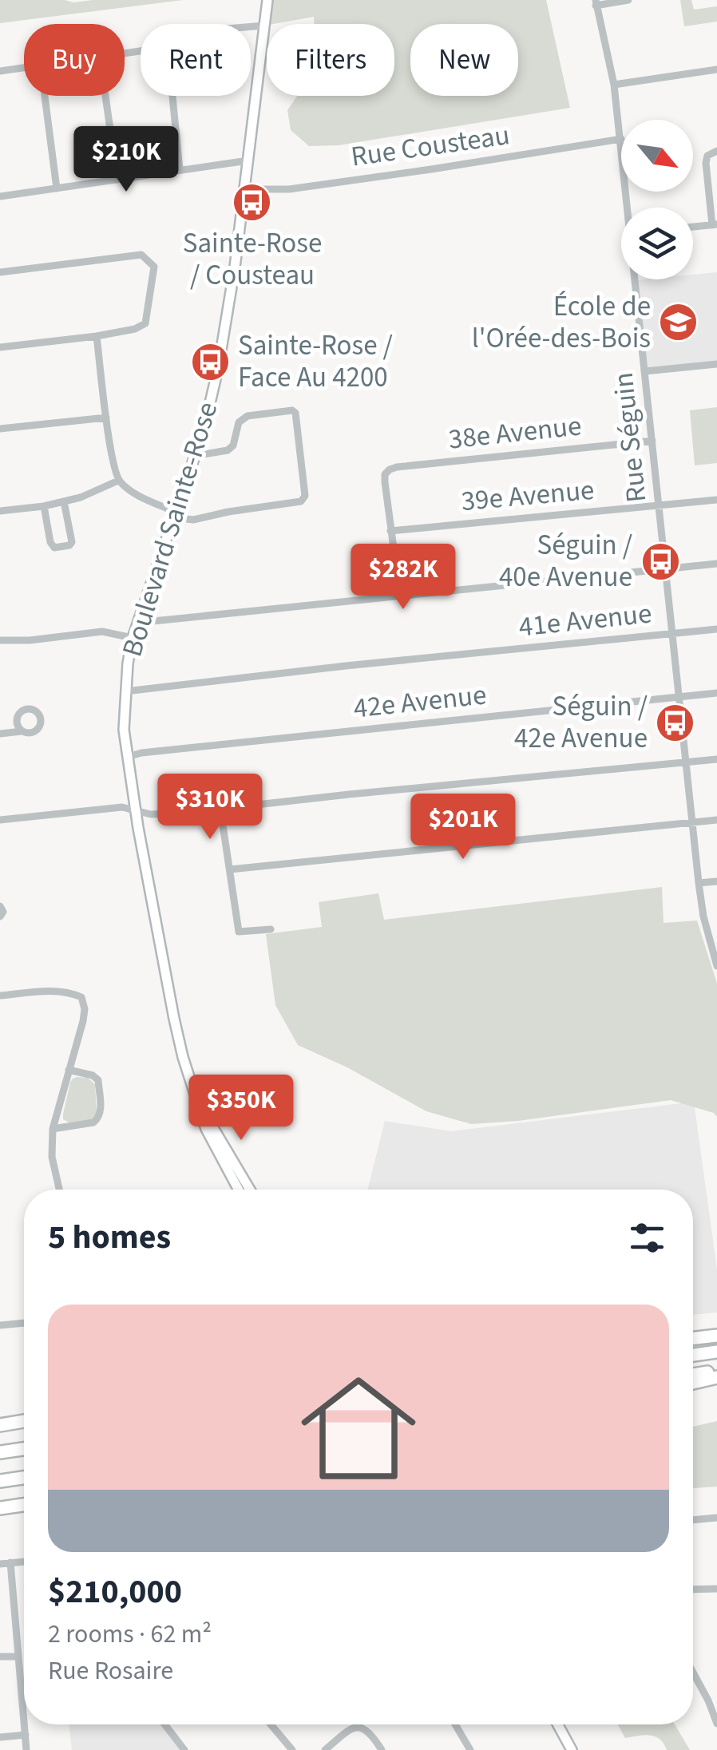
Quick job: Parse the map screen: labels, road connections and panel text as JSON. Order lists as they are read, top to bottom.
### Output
{
  "streets": {
    "street": [
      "Rue Cousteau",
      "38e Avenue",
      "Rue Séguin",
      "39e Avenue",
      "Boulevard Sainte-Rose",
      "41e Avenue",
      "42e Avenue"
    ]
  },
  "crossings": [
    ["Rue Cousteau", "Rue Séguin"],
    ["Rue Cousteau", "Boulevard Sainte-Rose"],
    ["38e Avenue", "Rue Séguin"],
    ["38e Avenue", "39e Avenue"],
    ["Rue Séguin", "39e Avenue"],
    ["Rue Séguin", "41e Avenue"],
    ["Rue Séguin", "42e Avenue"],
    ["Boulevard Sainte-Rose", "41e Avenue"],
    ["Boulevard Sainte-Rose", "42e Avenue"]
  ],
  "places": {
    "bus stop": [
      "Sainte-Rose / Cousteau",
      "Sainte-Rose / Face Au 4200",
      "Séguin / 40e Avenue",
      "Séguin / 42e Avenue"
    ],
    "school or university": ["École de l'Orée-des-Bois"]
  },
  "north": "bottom right",
  "page": {
    "chip": [
      "Buy",
      "Rent",
      "Filters",
      "New"
    ],
    "price": [
      "$210K",
      "$282K",
      "$310K",
      "$201K",
      "$350K"
    ],
    "heading": "5 homes",
    "list": [
      {
        "name": "$210,000",
        "note": "2 rooms · 62 m² · Rue Rosaire"
      }
    ]
  }
}
